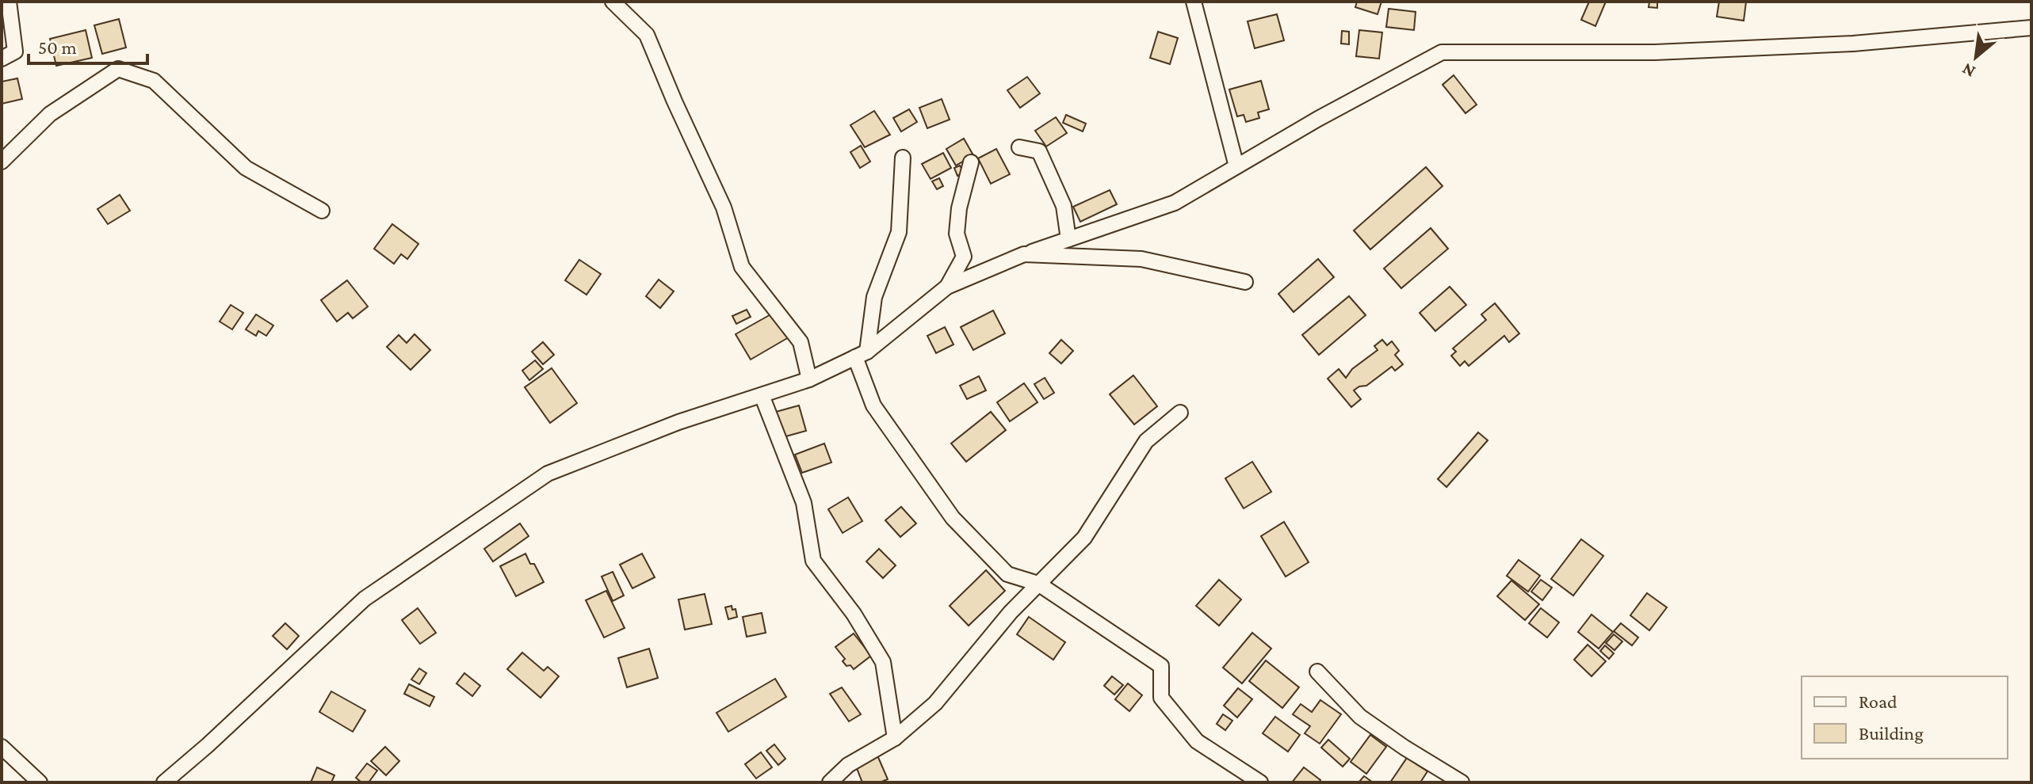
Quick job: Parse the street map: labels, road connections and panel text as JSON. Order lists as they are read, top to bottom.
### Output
{
  "legend": ["Road", "Building"],
  "scale_bar": "50 m",
  "north": "bottom left"
}
